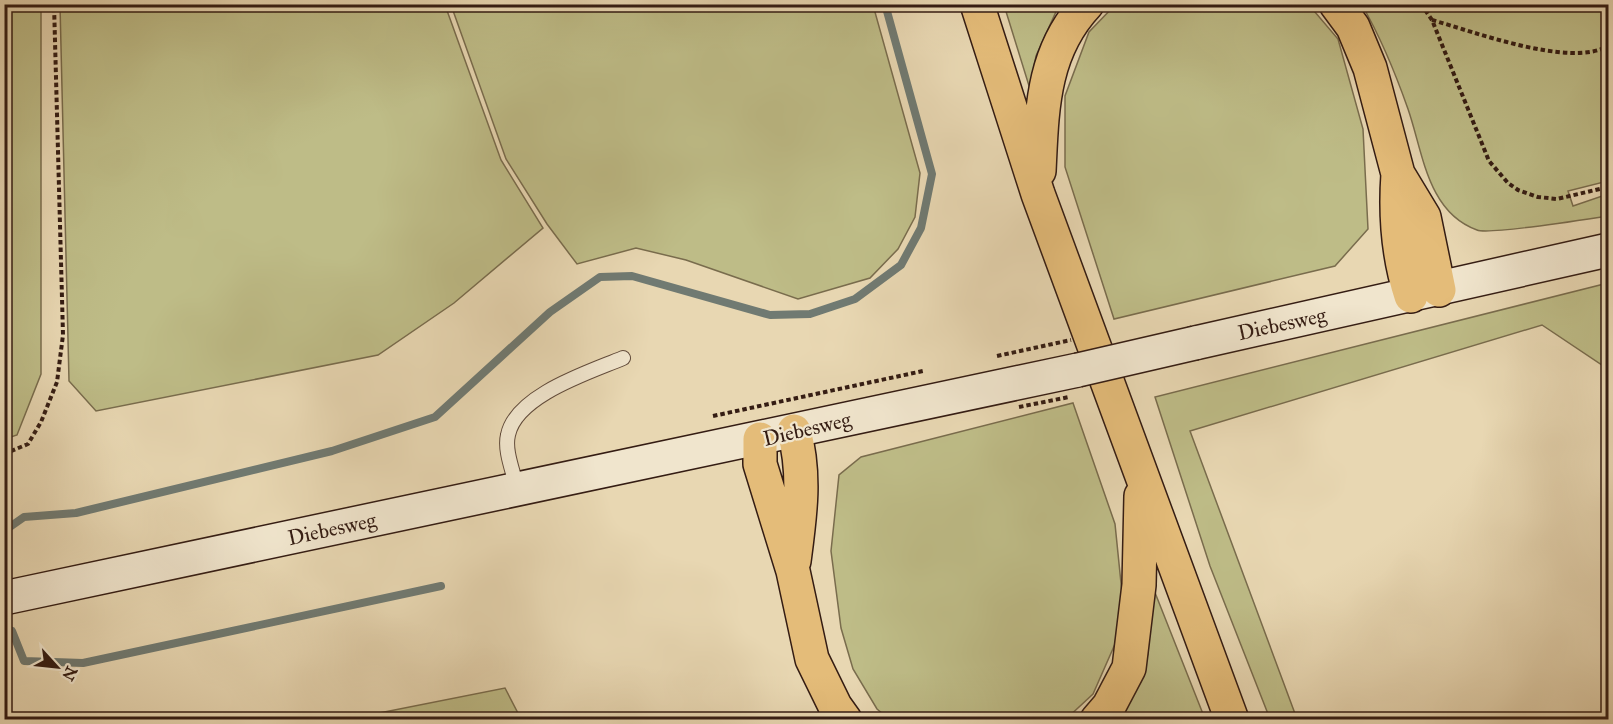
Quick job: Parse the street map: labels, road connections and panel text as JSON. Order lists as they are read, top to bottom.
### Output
{
  "streets": {
    "main road": ["Diebesweg"]
  },
  "north": "bottom right"
}
